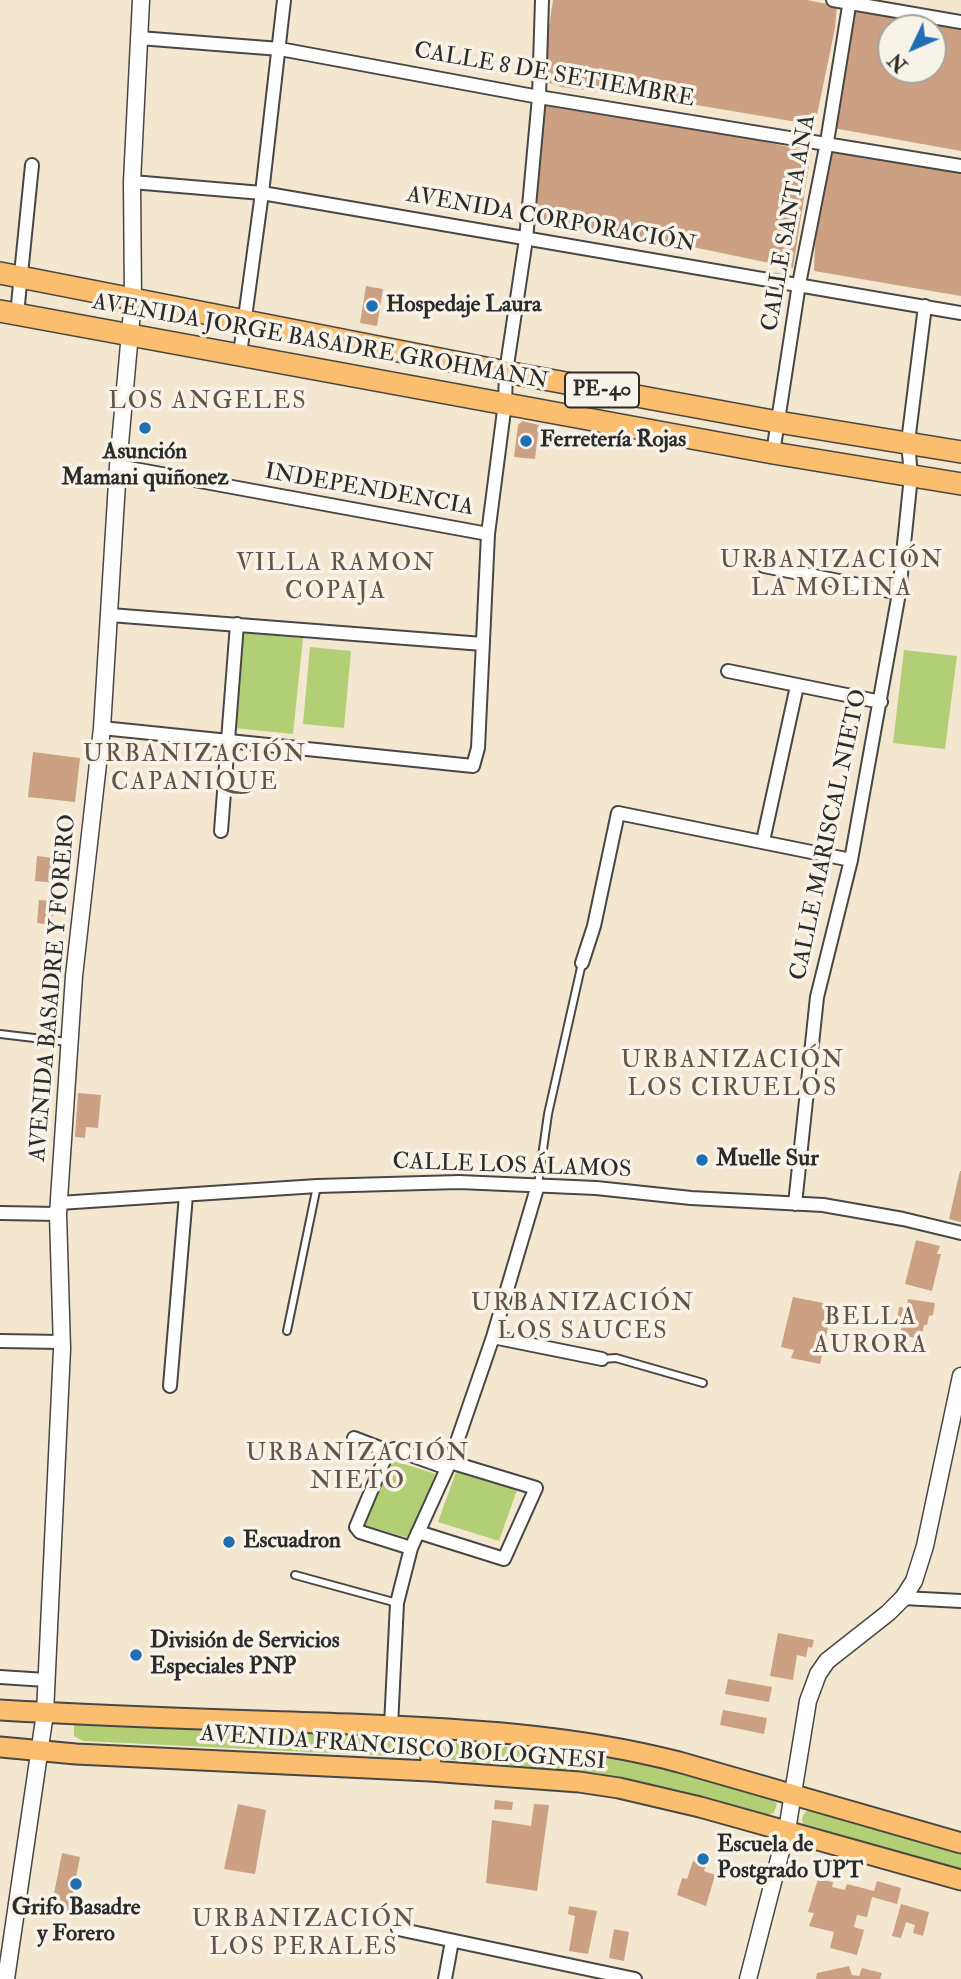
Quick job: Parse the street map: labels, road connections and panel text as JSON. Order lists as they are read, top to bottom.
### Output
{
  "streets": {
    "highway": ["AVENIDA JORGE BASADRE GROHMANN", "PE-40"],
    "main road": ["AVENIDA FRANCISCO BOLOGNESI"],
    "street": [
      "CALLE 8 DE SETIEMBRE",
      "AVENIDA CORPORACIÓN",
      "CALLE SANTA ANA",
      "INDEPENDENCIA",
      "CALLE MARISCAL NIETO",
      "AVENIDA BASADRE Y FORERO",
      "CALLE LOS ÁLAMOS"
    ]
  },
  "crossings": [
    ["CALLE 8 DE SETIEMBRE", "CALLE SANTA ANA"],
    ["CALLE 8 DE SETIEMBRE", "AVENIDA BASADRE Y FORERO"],
    ["AVENIDA CORPORACIÓN", "CALLE SANTA ANA"],
    ["AVENIDA CORPORACIÓN", "CALLE MARISCAL NIETO"],
    ["AVENIDA CORPORACIÓN", "AVENIDA BASADRE Y FORERO"],
    ["CALLE SANTA ANA", "AVENIDA JORGE BASADRE GROHMANN"],
    ["AVENIDA JORGE BASADRE GROHMANN", "CALLE MARISCAL NIETO"],
    ["AVENIDA JORGE BASADRE GROHMANN", "AVENIDA BASADRE Y FORERO"],
    ["INDEPENDENCIA", "AVENIDA BASADRE Y FORERO"],
    ["CALLE MARISCAL NIETO", "CALLE LOS ÁLAMOS"],
    ["AVENIDA BASADRE Y FORERO", "CALLE LOS ÁLAMOS"],
    ["AVENIDA BASADRE Y FORERO", "AVENIDA FRANCISCO BOLOGNESI"]
  ],
  "districts": [
    "LOS ANGELES",
    "URBANIZACIÓN LA MOLINA",
    "VILLA RAMON COPAJA",
    "URBANIZACIÓN CAPANIQUE",
    "URBANIZACIÓN LOS CIRUELOS",
    "URBANIZACIÓN LOS SAUCES",
    "BELLA AURORA",
    "URBANIZACIÓN NIETO",
    "URBANIZACIÓN LOS PERALES"
  ],
  "places": [
    "Hospedaje Laura",
    "Asunción Mamani quiñonez",
    "Ferretería Rojas",
    "Muelle Sur",
    "Escuadron",
    "División de Servicios Especiales PNP",
    "Escuela de Postgrado UPT",
    "Grifo Basadre y Forero"
  ],
  "north": "bottom left"
}
